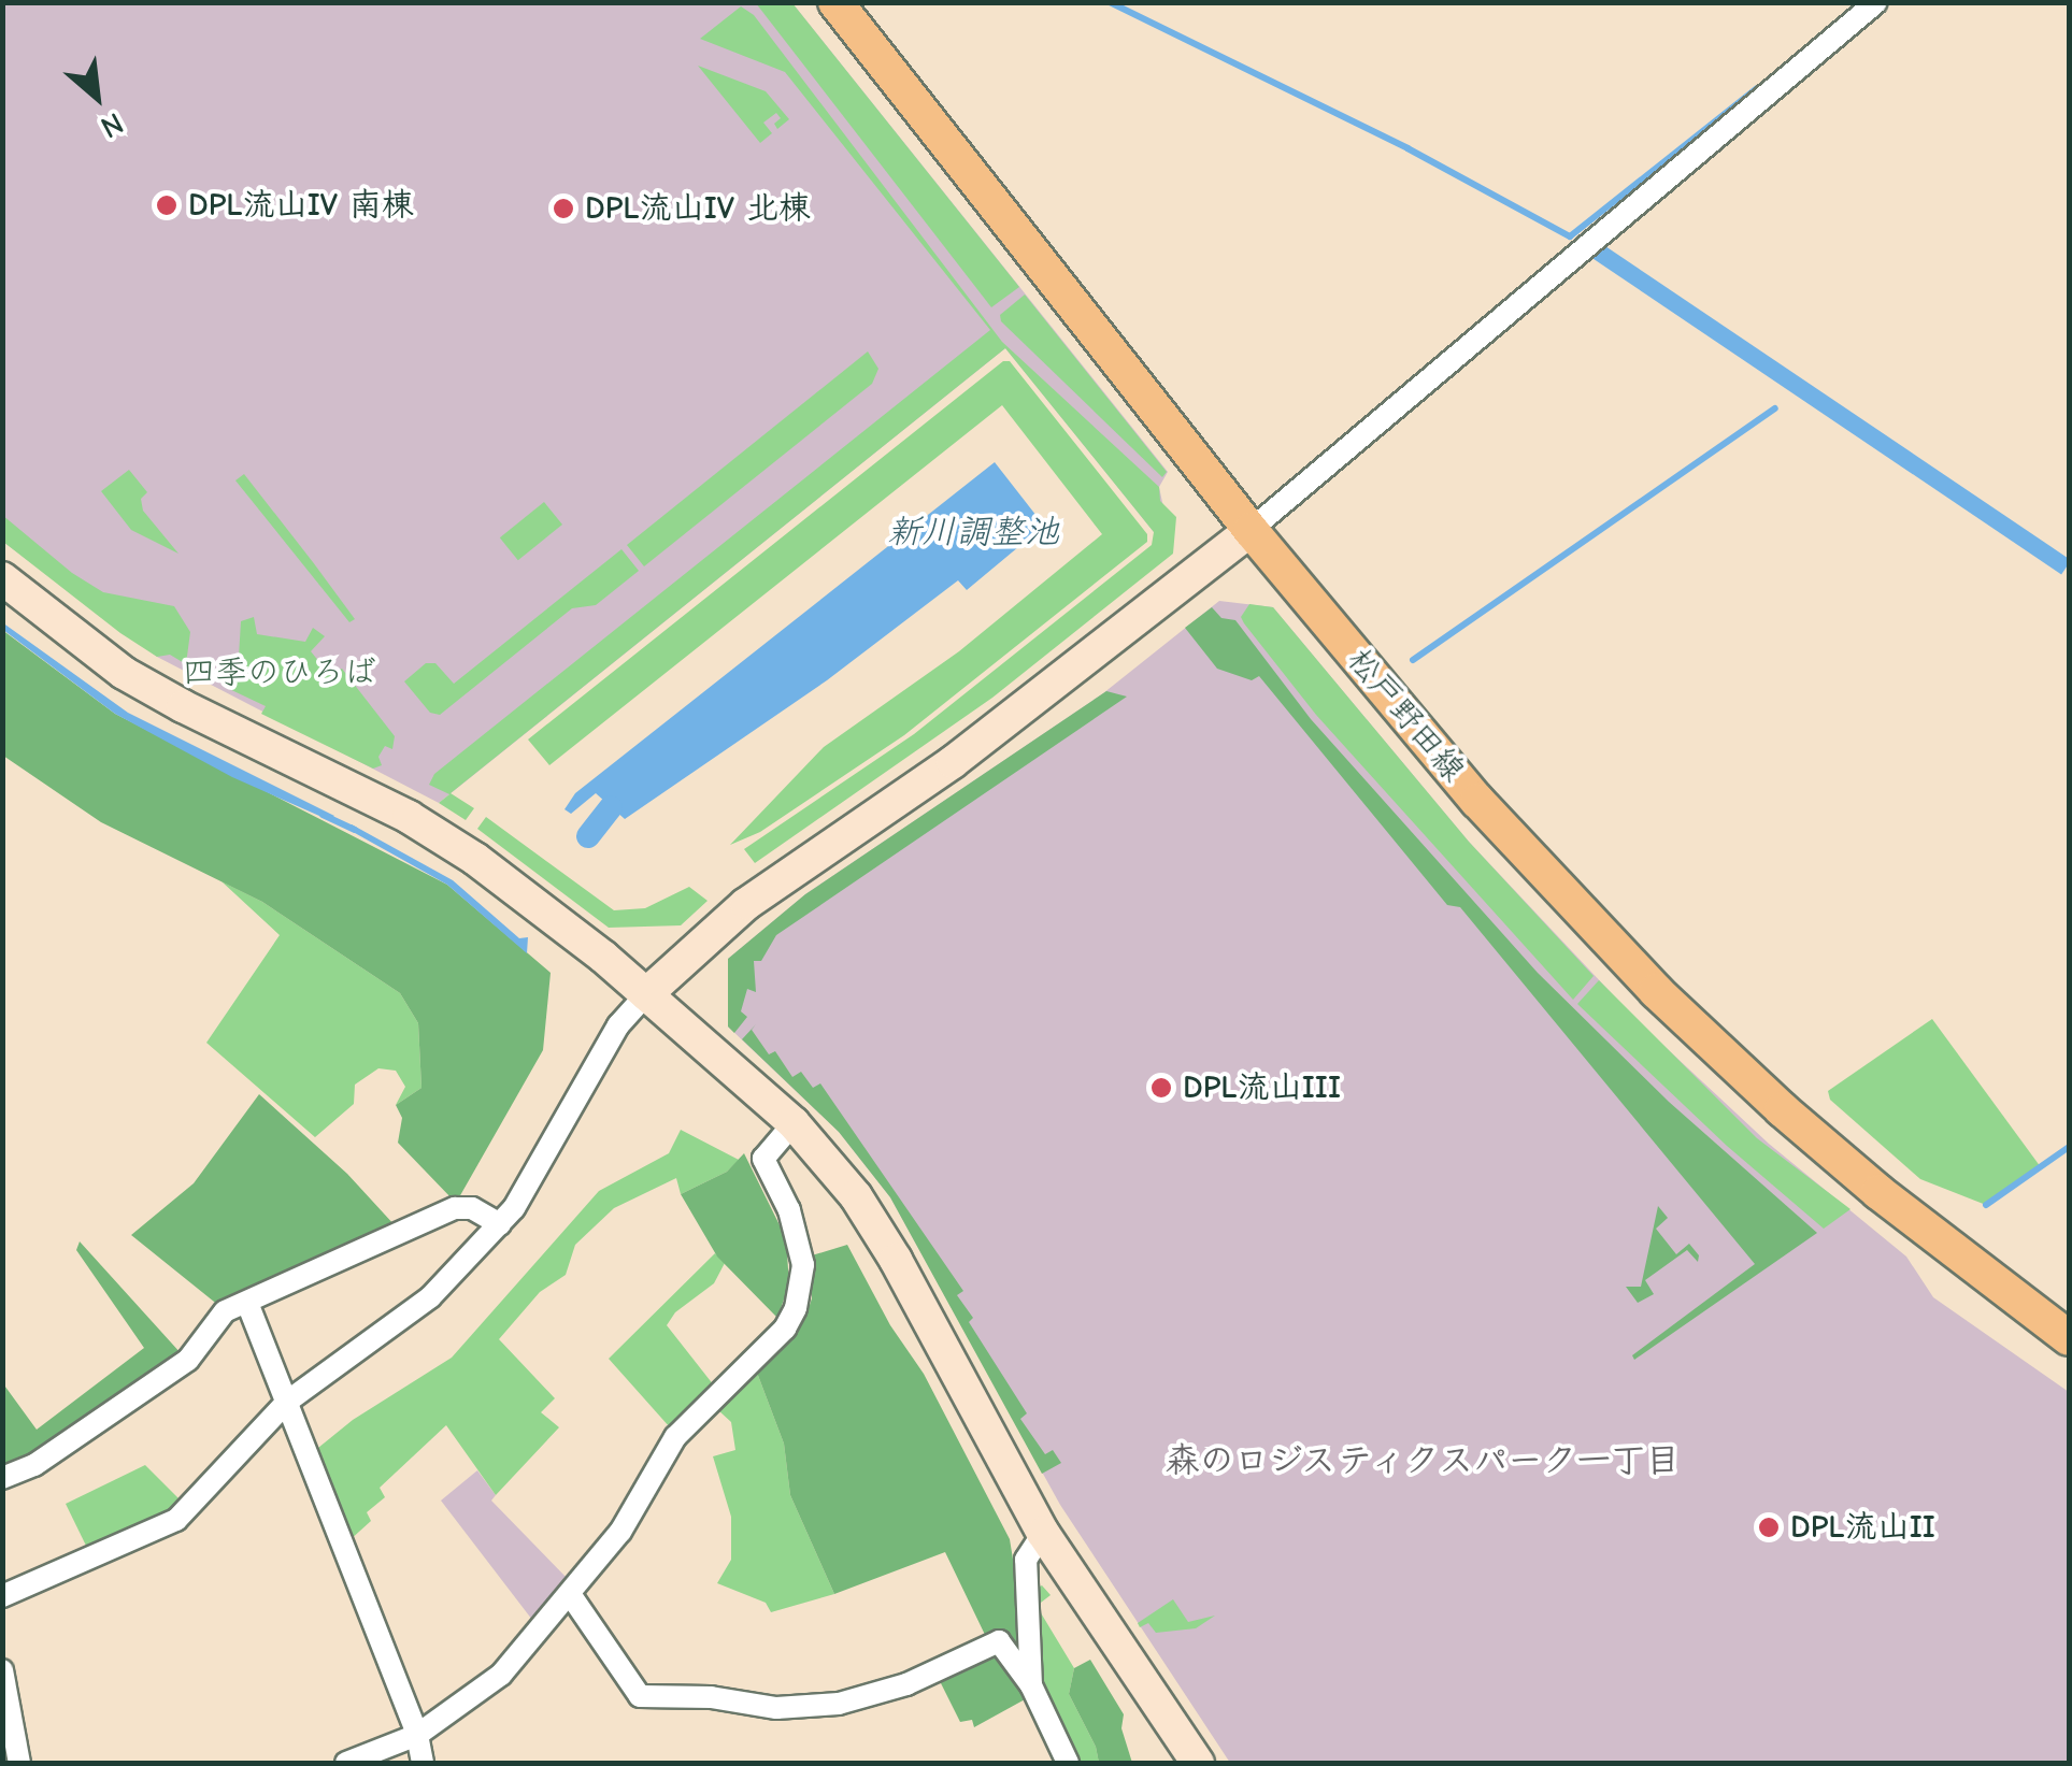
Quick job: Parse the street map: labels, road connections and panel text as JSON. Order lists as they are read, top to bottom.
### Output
{
  "streets": {
    "main road": ["松戸野田線"]
  },
  "districts": ["森のロジスティクスパーク一丁目"],
  "water": ["新川調整池"],
  "parks": ["四季のひろば"],
  "places": [
    "DPL流山IV 南棟",
    "DPL流山IV 北棟",
    "DPL流山III",
    "DPL流山II"
  ],
  "north": "bottom right"
}
